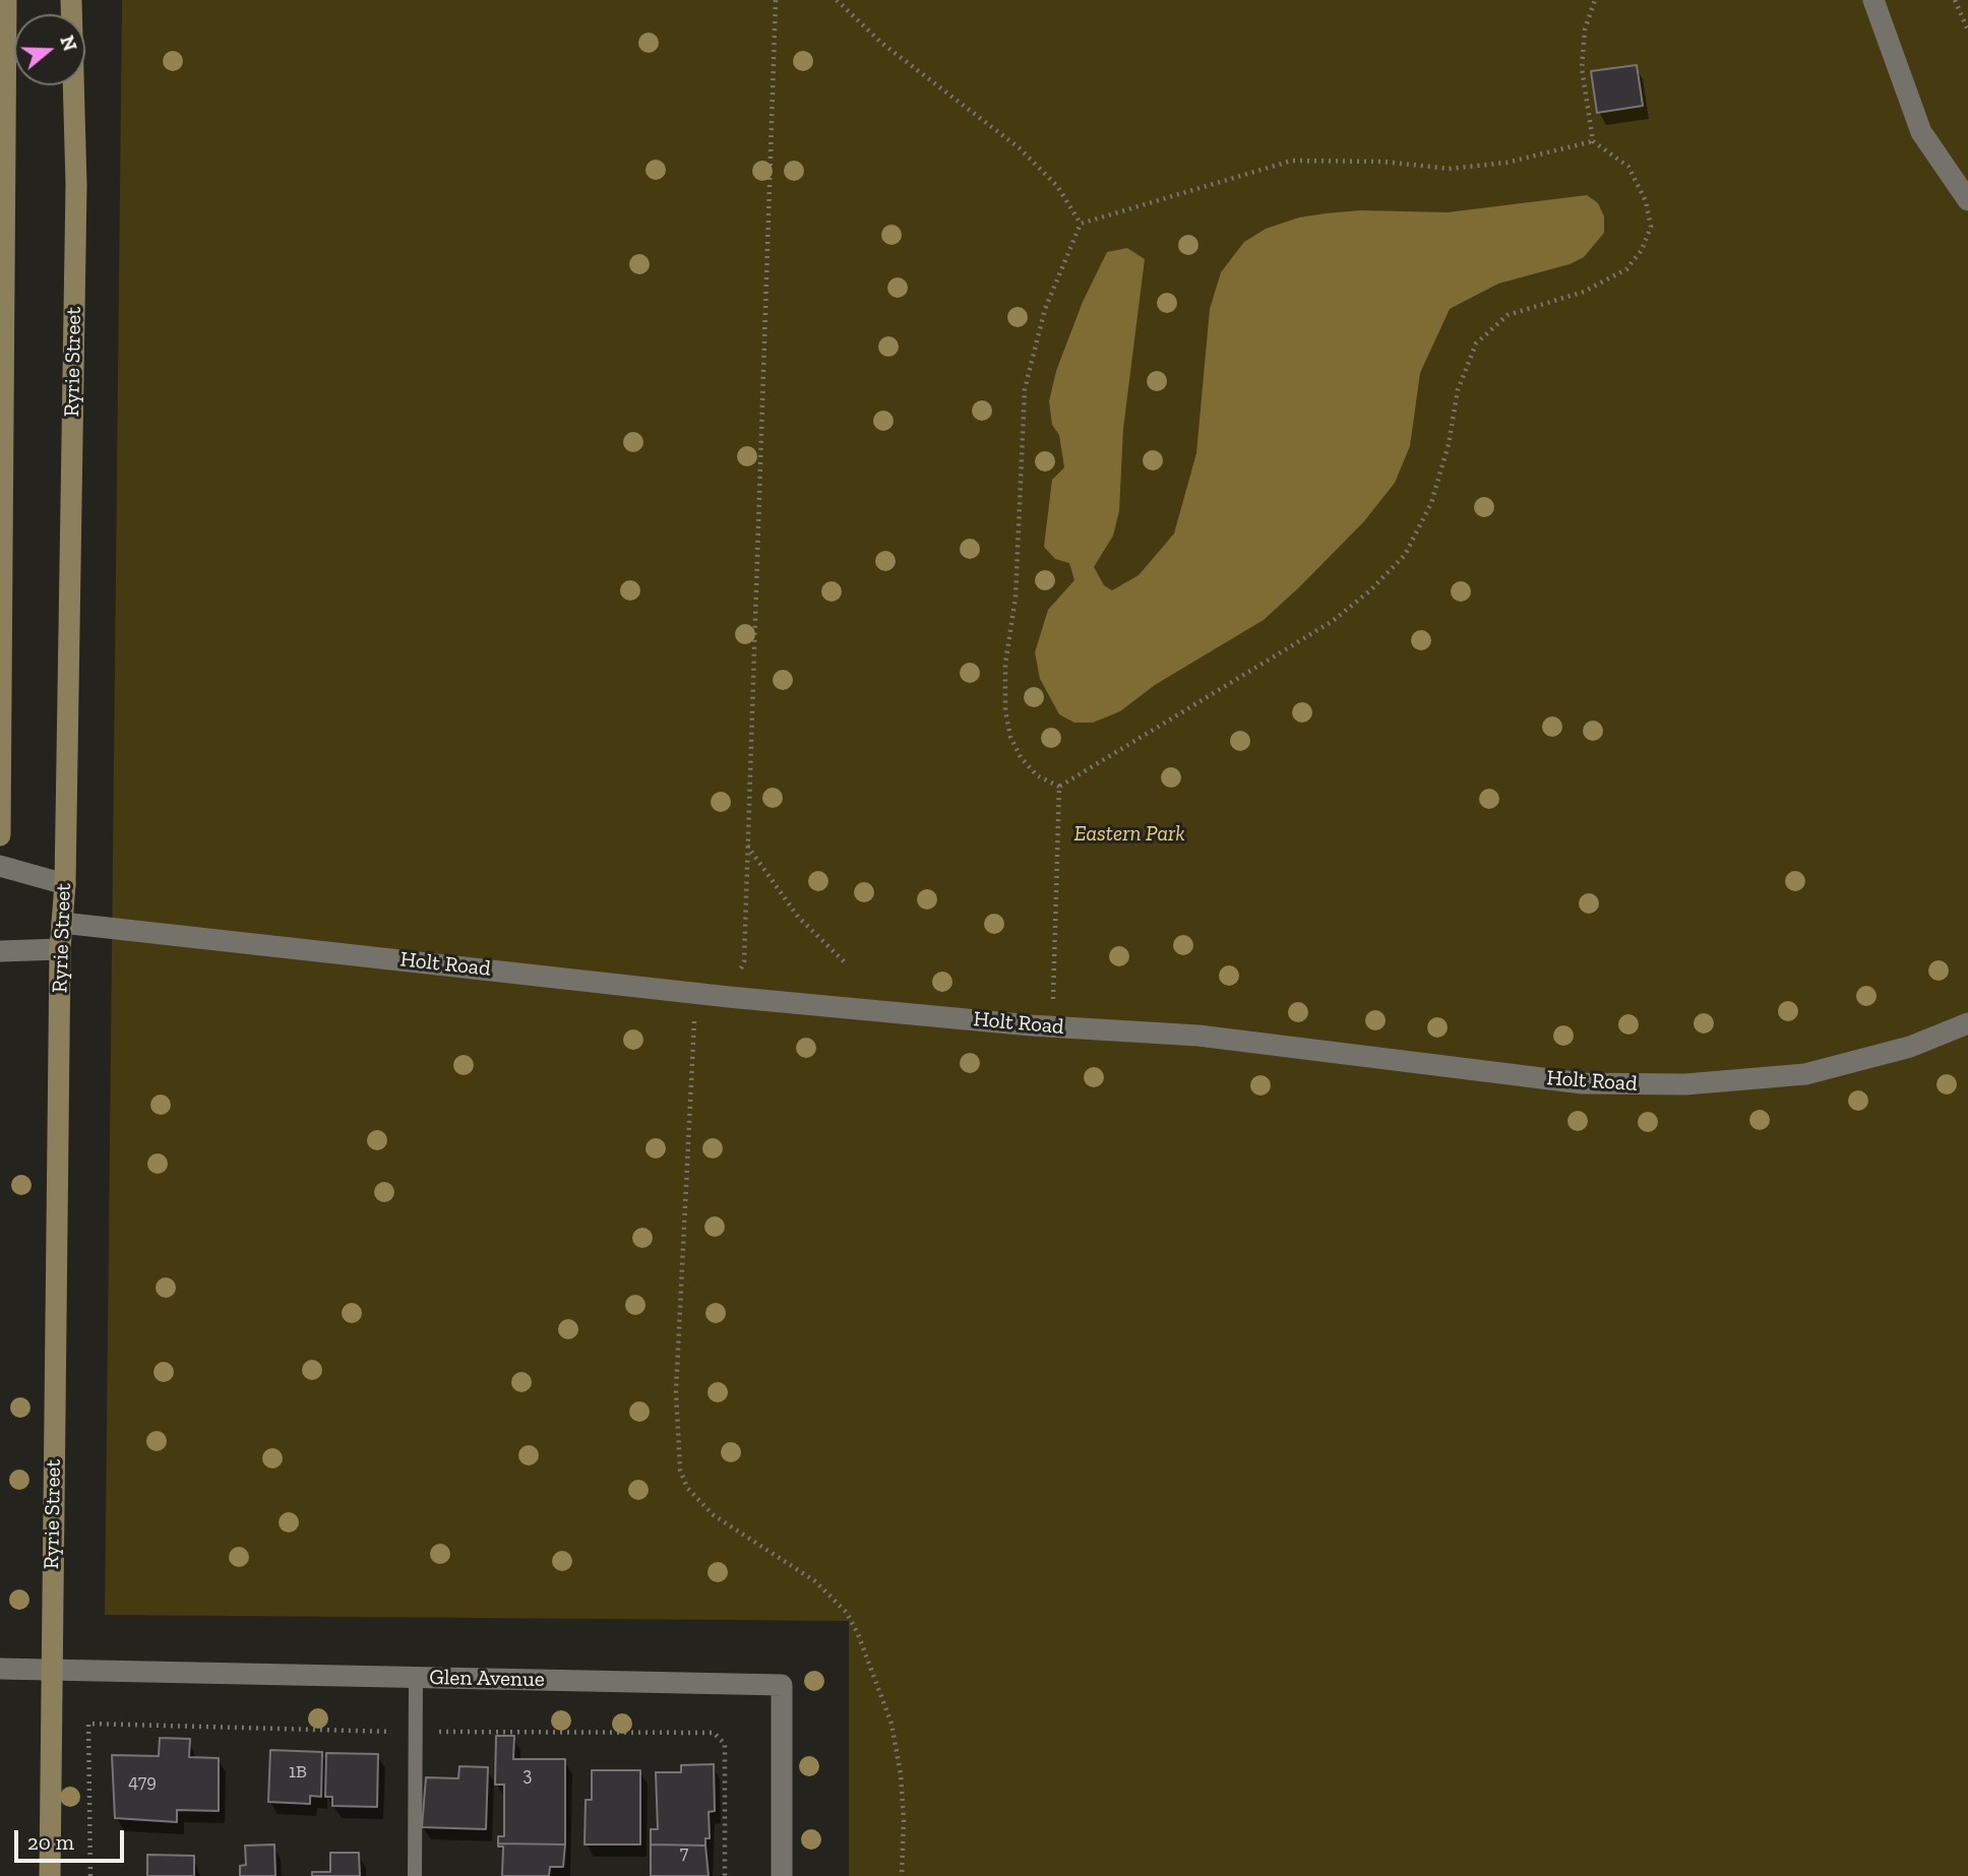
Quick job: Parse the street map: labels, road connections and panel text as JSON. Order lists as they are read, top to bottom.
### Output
{
  "streets": {
    "main road": ["Ryrie Street"],
    "street": ["Holt Road", "Glen Avenue"]
  },
  "crossings": [
    ["Ryrie Street", "Holt Road"],
    ["Ryrie Street", "Glen Avenue"]
  ],
  "parks": ["Eastern Park"],
  "house_numbers": [
    "1B",
    "3",
    "479",
    "7"
  ],
  "scale_bar": "20 m",
  "north": "right"
}
